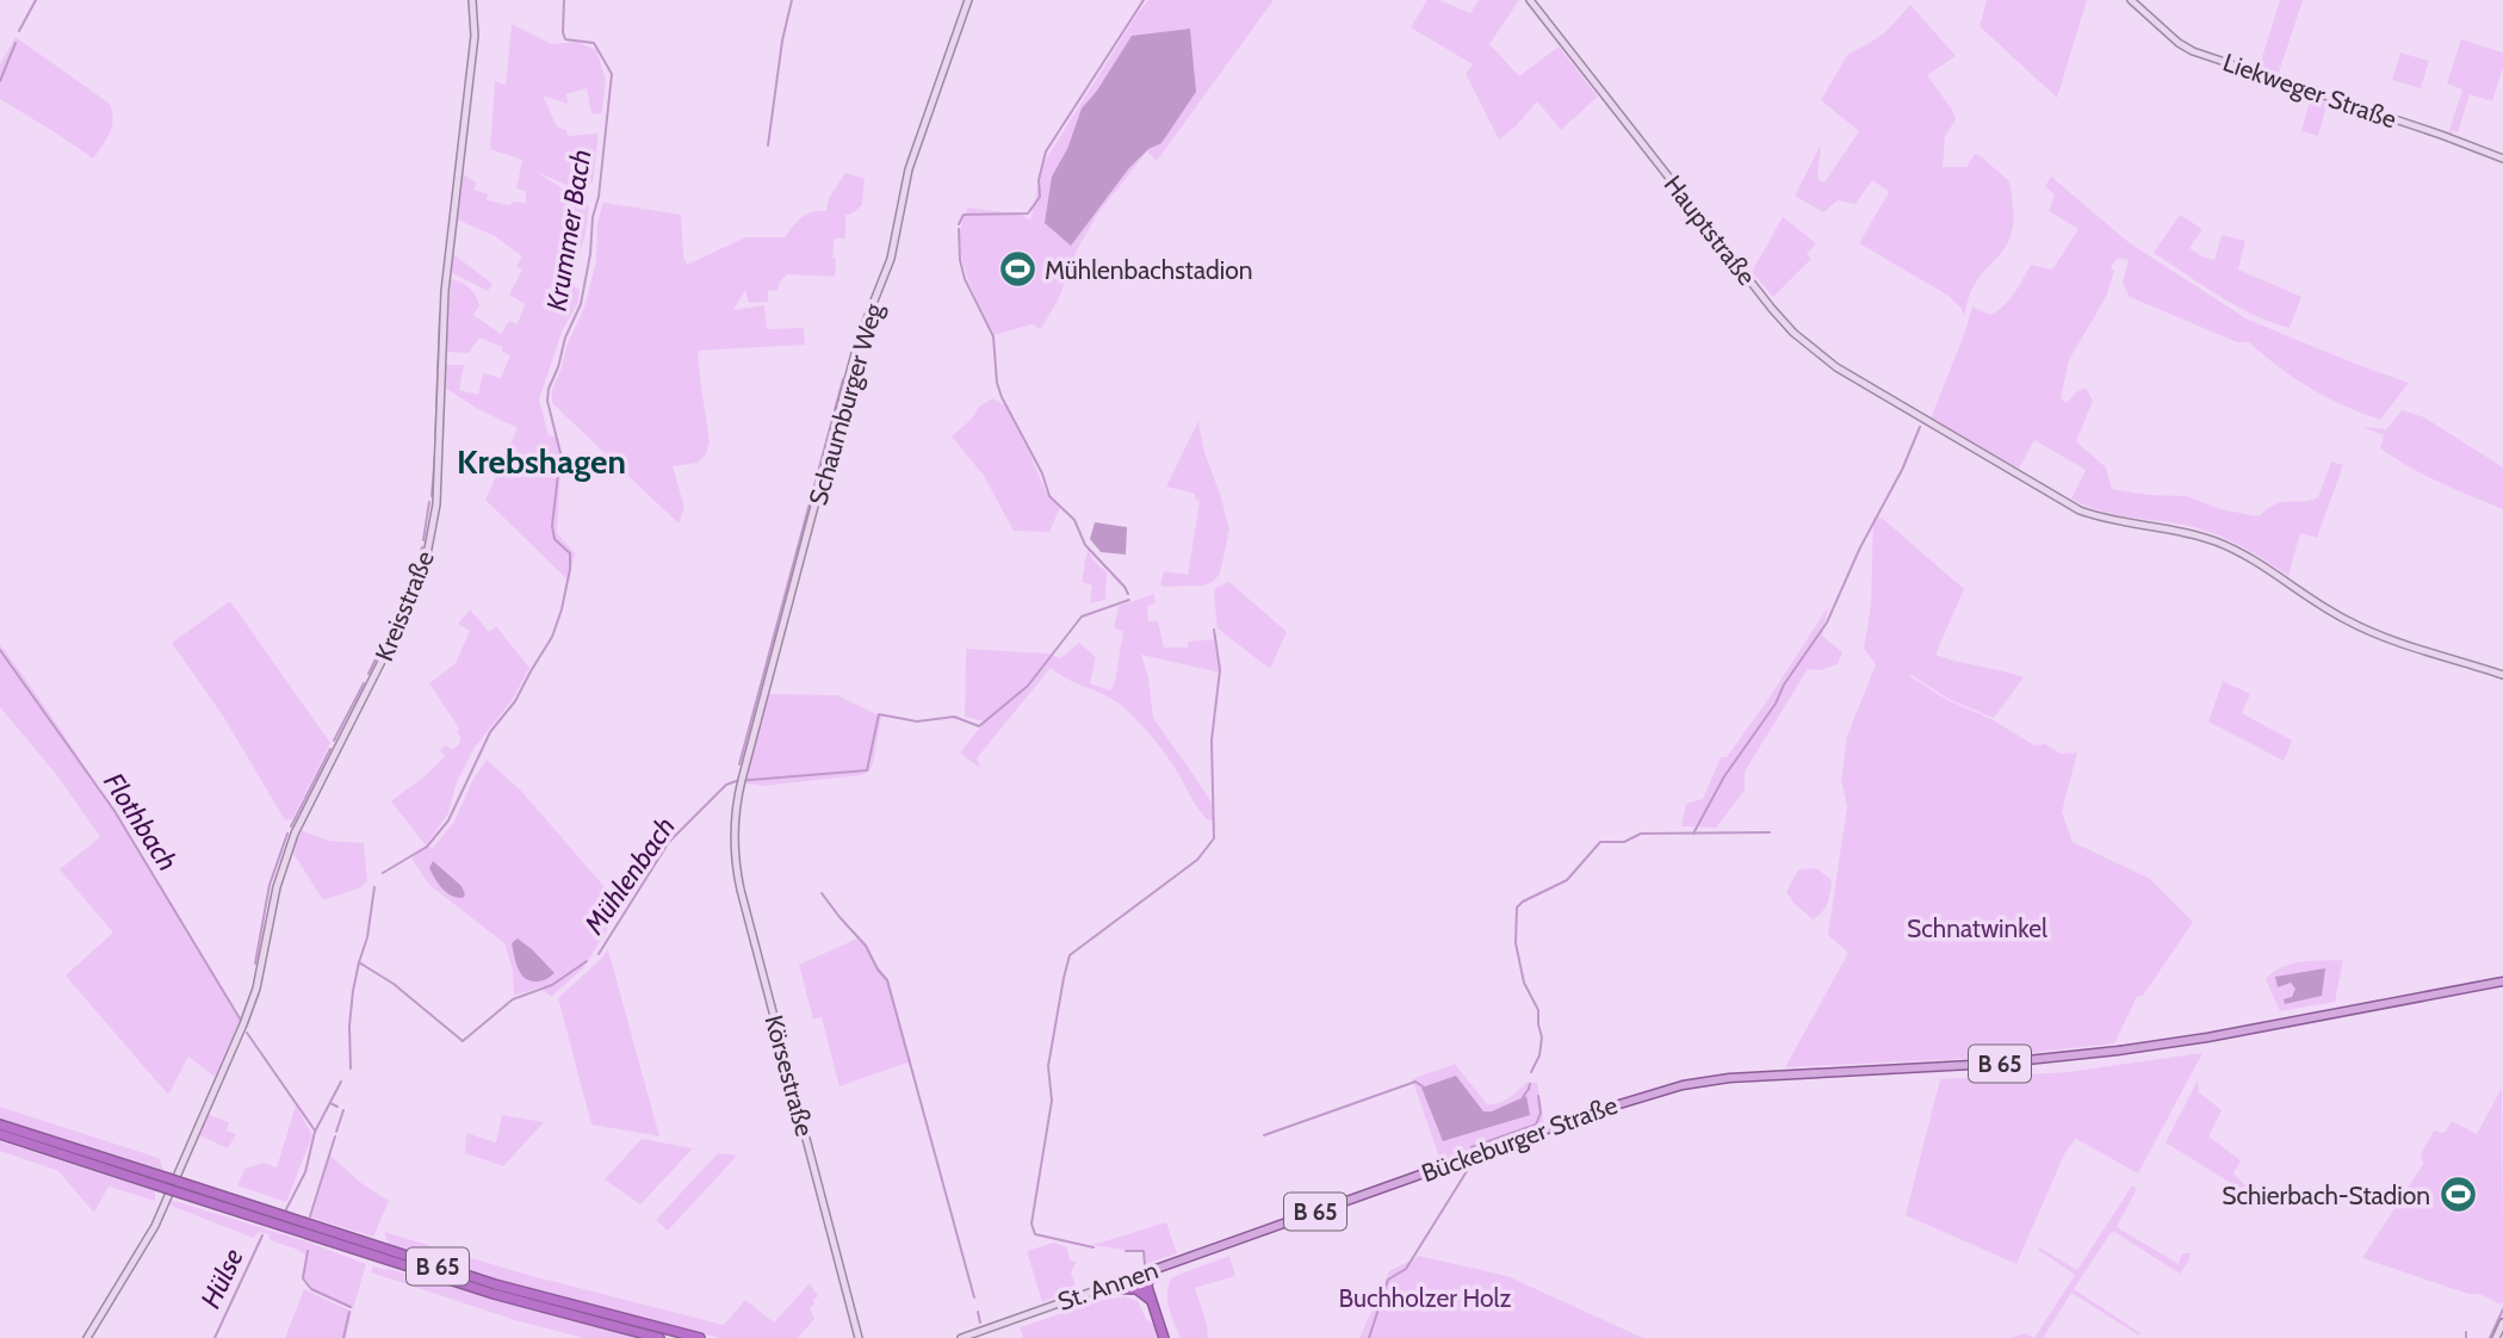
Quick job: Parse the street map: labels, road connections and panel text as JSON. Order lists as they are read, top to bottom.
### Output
{
  "streets": {
    "highway": ["B 65"],
    "main road": ["Bückeburger Straße", "St. Annen"],
    "street": [
      "Liekweger Straße",
      "Hauptstraße",
      "Schaumburger Weg",
      "Kreisstraße",
      "Körsestraße"
    ]
  },
  "crossings": [
    ["Schaumburger Weg", "Körsestraße"],
    ["Bückeburger Straße", "St. Annen"]
  ],
  "districts": ["Krebshagen"],
  "water": [
    "Krummer Bach",
    "Flothbach",
    "Mühlenbach",
    "Hülse"
  ],
  "parks": ["Schnatwinkel", "Buchholzer Holz"],
  "places": {
    "sports": ["Mühlenbachstadion", "Schierbach-Stadion"]
  }
}
